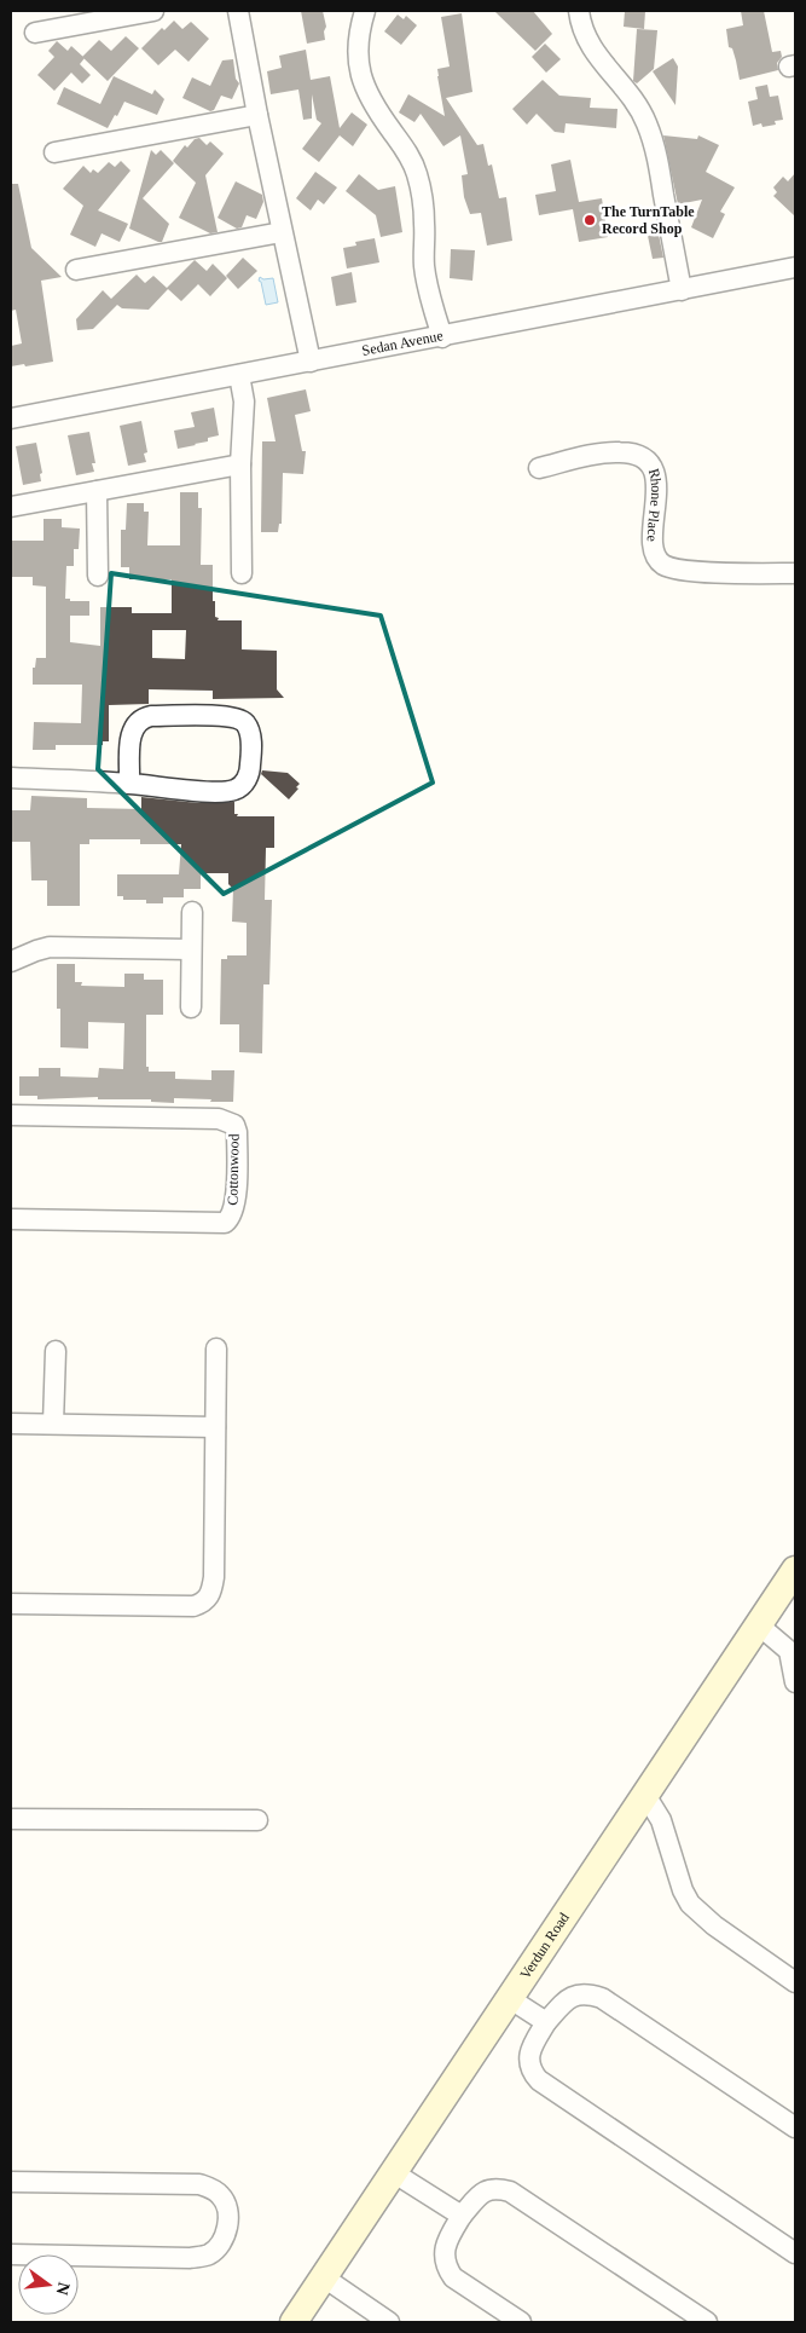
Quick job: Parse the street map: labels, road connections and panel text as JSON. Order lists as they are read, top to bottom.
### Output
{
  "streets": {
    "street": [
      "Sedan Avenue",
      "Rhone Place",
      "Cottonwood",
      "Verdun Road"
    ]
  },
  "places": ["The TurnTable Record Shop"],
  "north": "right"
}
